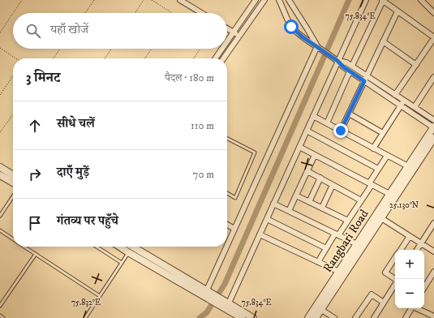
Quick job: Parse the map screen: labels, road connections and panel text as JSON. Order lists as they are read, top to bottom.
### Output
{
  "streets": {
    "street": ["Rangbari Road"]
  },
  "page": {
    "search": "यहाँ खोजें",
    "heading": ["3 मिनट", "पैदल · 180 m"],
    "list": [
      ["सीधे चलें", "110 m"],
      ["दाएँ मुड़ें", "70 m"],
      "गंतव्य पर पहुँचे"
    ],
    "map_buttons": ["+", "−"]
  },
  "coordinates": ["75.834°E", "25.130°N", "75.832°E"]
}
